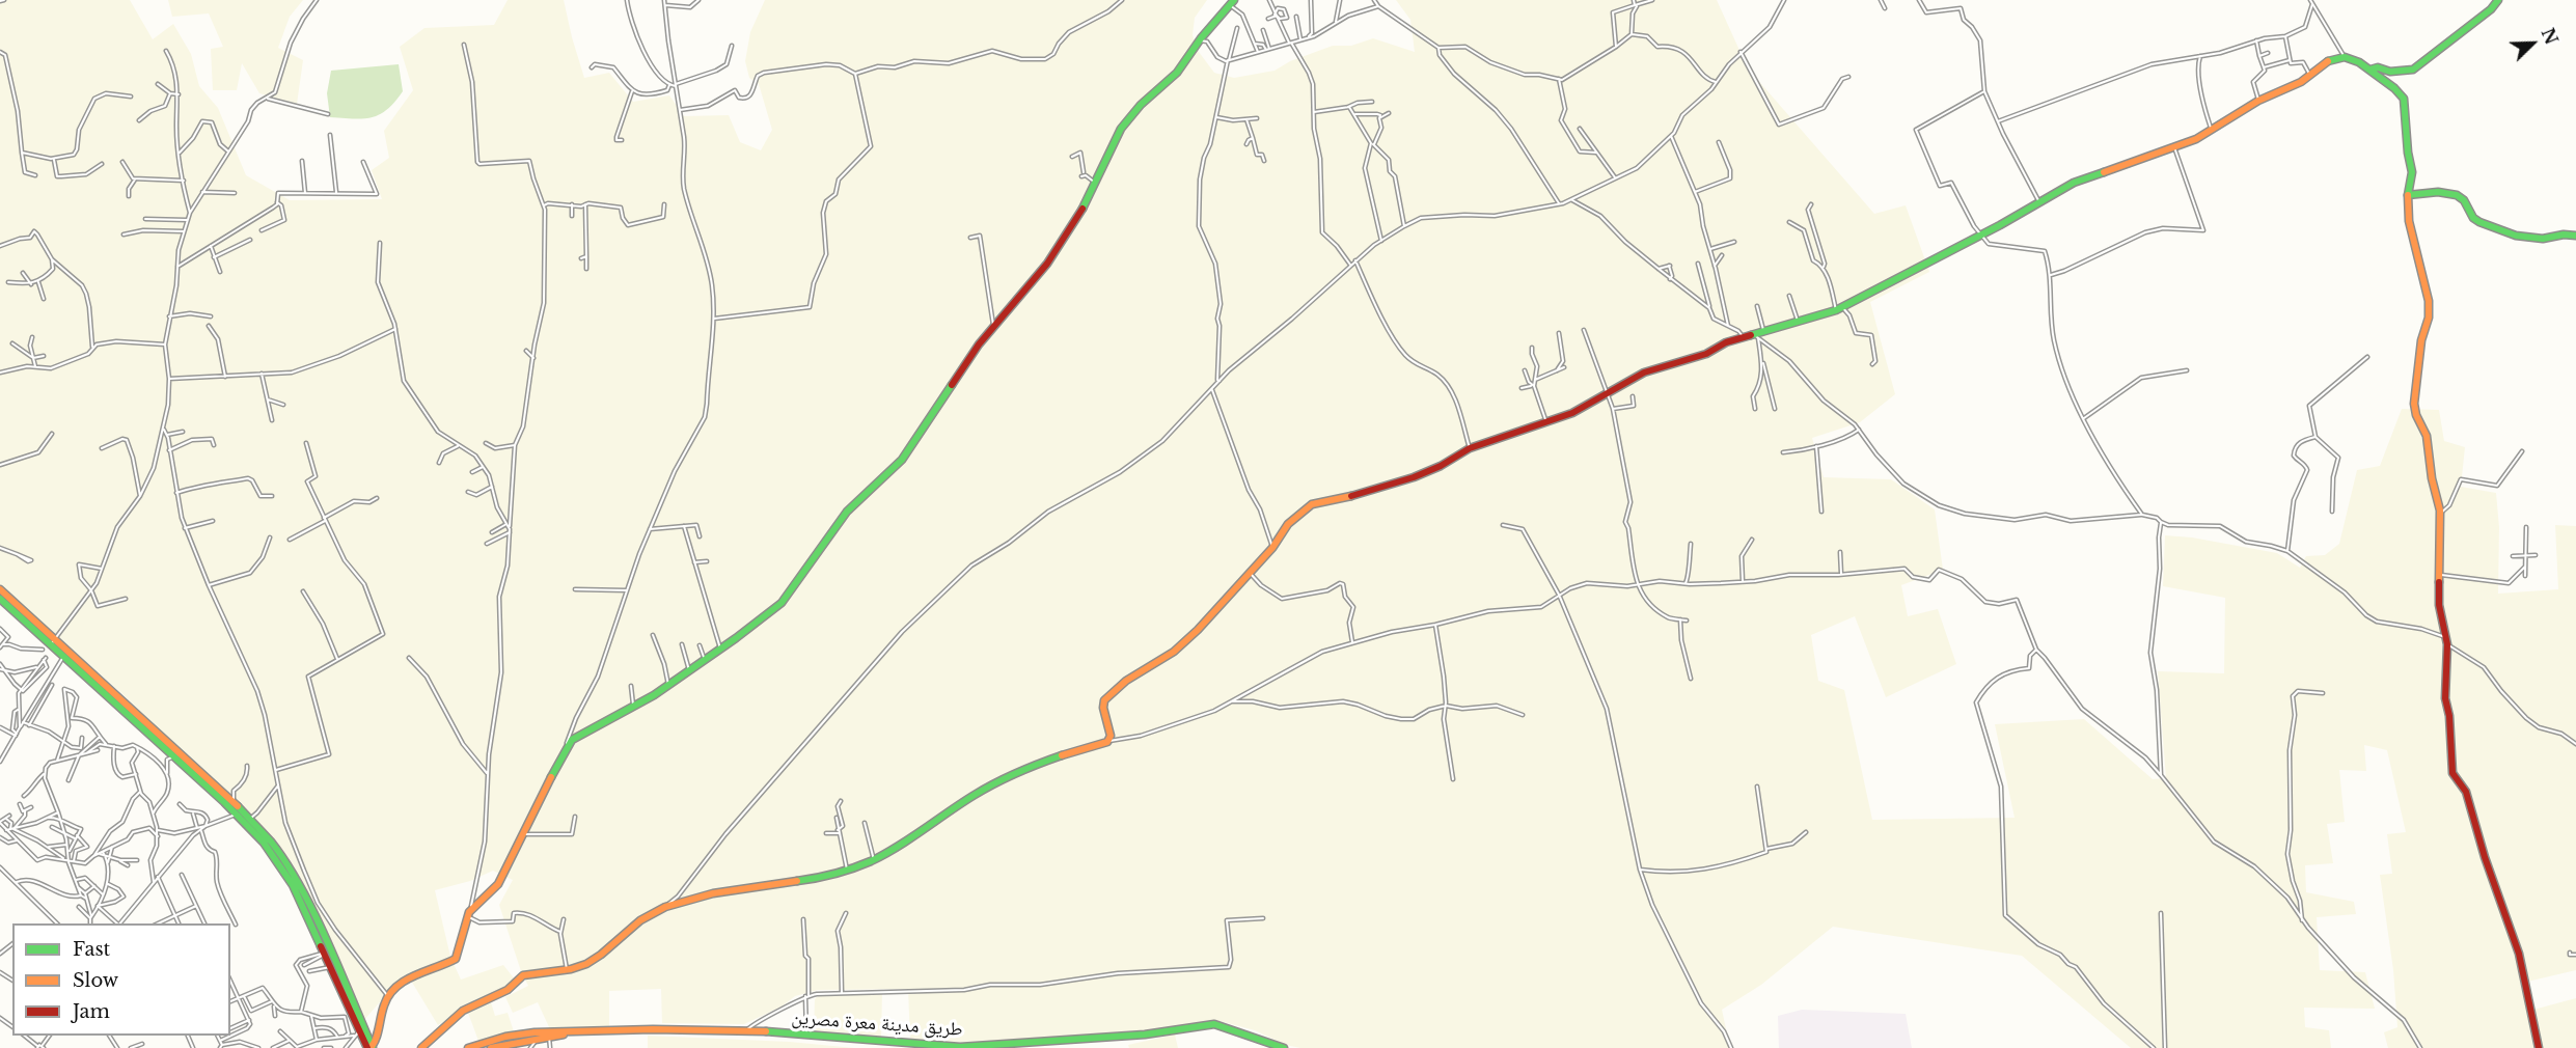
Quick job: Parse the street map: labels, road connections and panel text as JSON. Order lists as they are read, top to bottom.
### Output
{
  "streets": {
    "street": ["طريق مدينة معرة مصرين"]
  },
  "legend": ["Fast", "Slow", "Jam"],
  "north": "top right"
}
